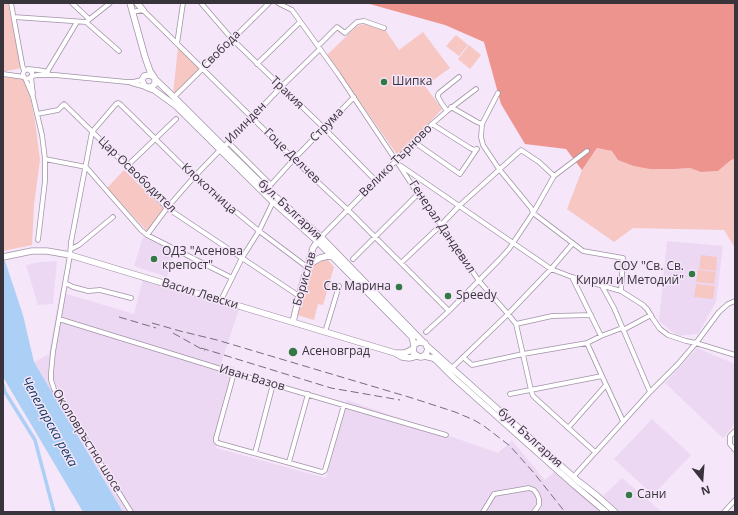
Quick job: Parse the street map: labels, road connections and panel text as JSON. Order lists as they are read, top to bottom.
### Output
{
  "streets": {
    "main road": ["бул. България", "Борислав", "Васил Левски"],
    "street": [
      "Свобода",
      "Тракия",
      "Илинден",
      "Струма",
      "Гоце Делчев",
      "Велико Търново",
      "Цар Освободител",
      "Клокотница",
      "Генерал Дандевил",
      "Иван Вазов",
      "Околовръстно шосе"
    ]
  },
  "crossings": [
    ["Свобода", "Тракия"],
    ["Свобода", "Гоце Делчев"],
    ["Свобода", "бул. България"],
    ["Тракия", "Илинден"],
    ["Тракия", "Струма"],
    ["Тракия", "Велико Търново"],
    ["Илинден", "Гоце Делчев"],
    ["Илинден", "Цар Освободител"],
    ["Илинден", "Клокотница"],
    ["Илинден", "бул. България"],
    ["Илинден", "Генерал Дандевил"],
    ["Струма", "Гоце Делчев"],
    ["Струма", "бул. България"],
    ["Струма", "Генерал Дандевил"],
    ["Гоце Делчев", "Велико Търново"],
    ["Велико Търново", "бул. България"],
    ["Велико Търново", "Генерал Дандевил"],
    ["Велико Търново", "Борислав"],
    ["Цар Освободител", "Клокотница"],
    ["Цар Освободител", "Борислав"],
    ["Цар Освободител", "Околовръстно шосе"],
    ["Клокотница", "Борислав"],
    ["Клокотница", "Околовръстно шосе"],
    ["бул. България", "Борислав"],
    ["бул. България", "Васил Левски"],
    ["Борислав", "Васил Левски"],
    ["Васил Левски", "Околовръстно шосе"],
    ["Иван Вазов", "Околовръстно шосе"]
  ],
  "water": ["Чепеларска река"],
  "places": [
    "Шипка",
    "ОДЗ \"Асенова крепост\"",
    "СОУ \"Св. Св. Кирил и Методий\"",
    "Св. Марина",
    "Speedy",
    "Асеновград",
    "Сани"
  ],
  "north": "bottom"
}
